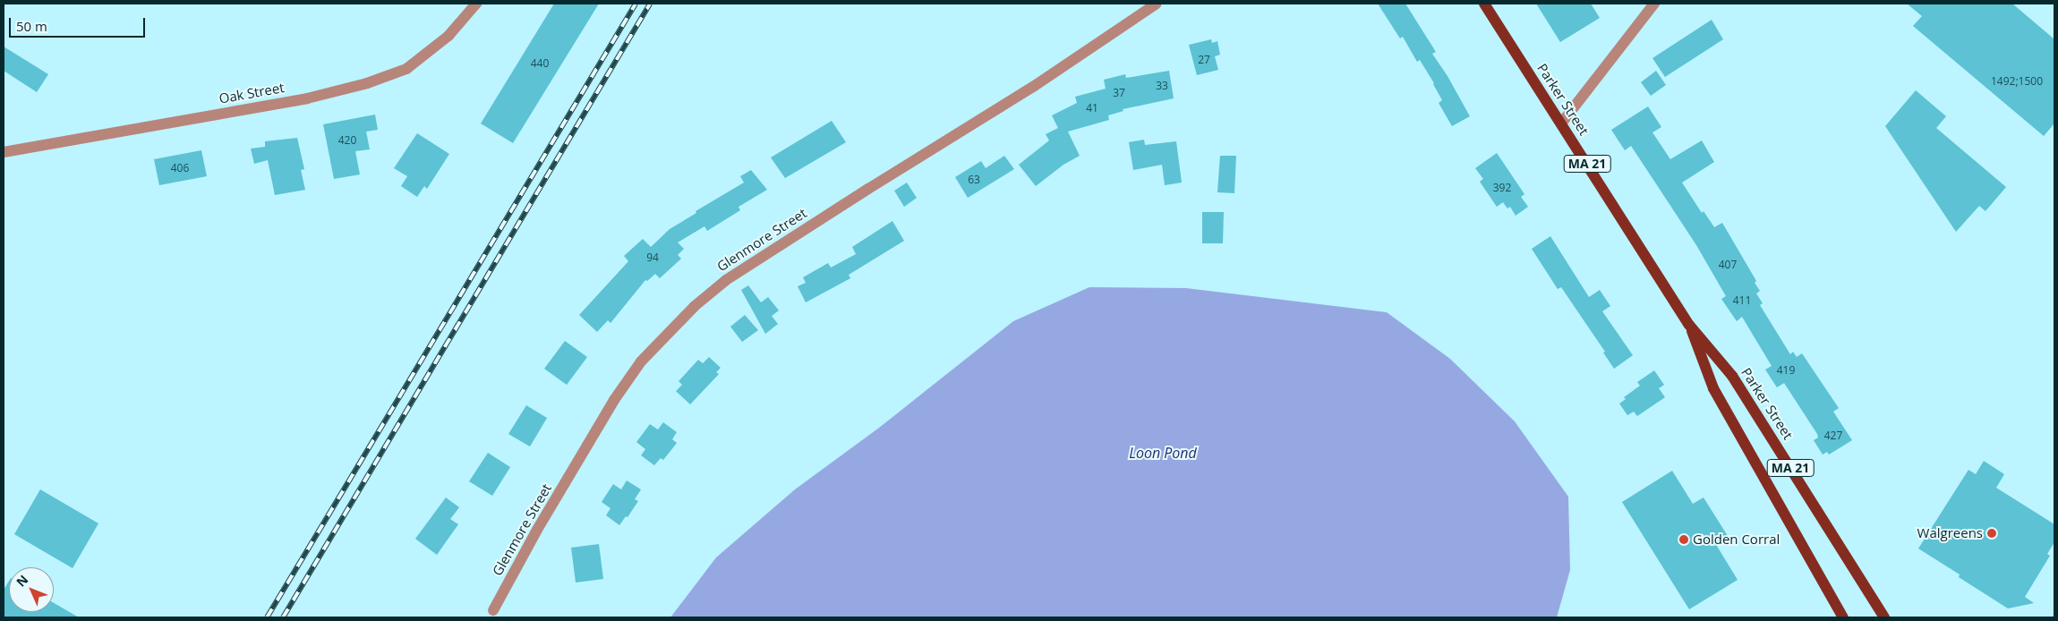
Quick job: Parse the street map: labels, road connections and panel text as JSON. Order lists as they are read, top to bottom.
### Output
{
  "streets": {
    "main road": ["Parker Street", "MA 21"],
    "street": ["Oak Street", "Glenmore Street"]
  },
  "water": ["Loon Pond"],
  "places": ["Walgreens", "Golden Corral"],
  "house_numbers": [
    "27",
    "440",
    "1492;1500",
    "33",
    "37",
    "41",
    "420",
    "406",
    "63",
    "392",
    "94",
    "407",
    "411",
    "419",
    "427"
  ],
  "scale_bar": "50 m",
  "north": "top left"
}
